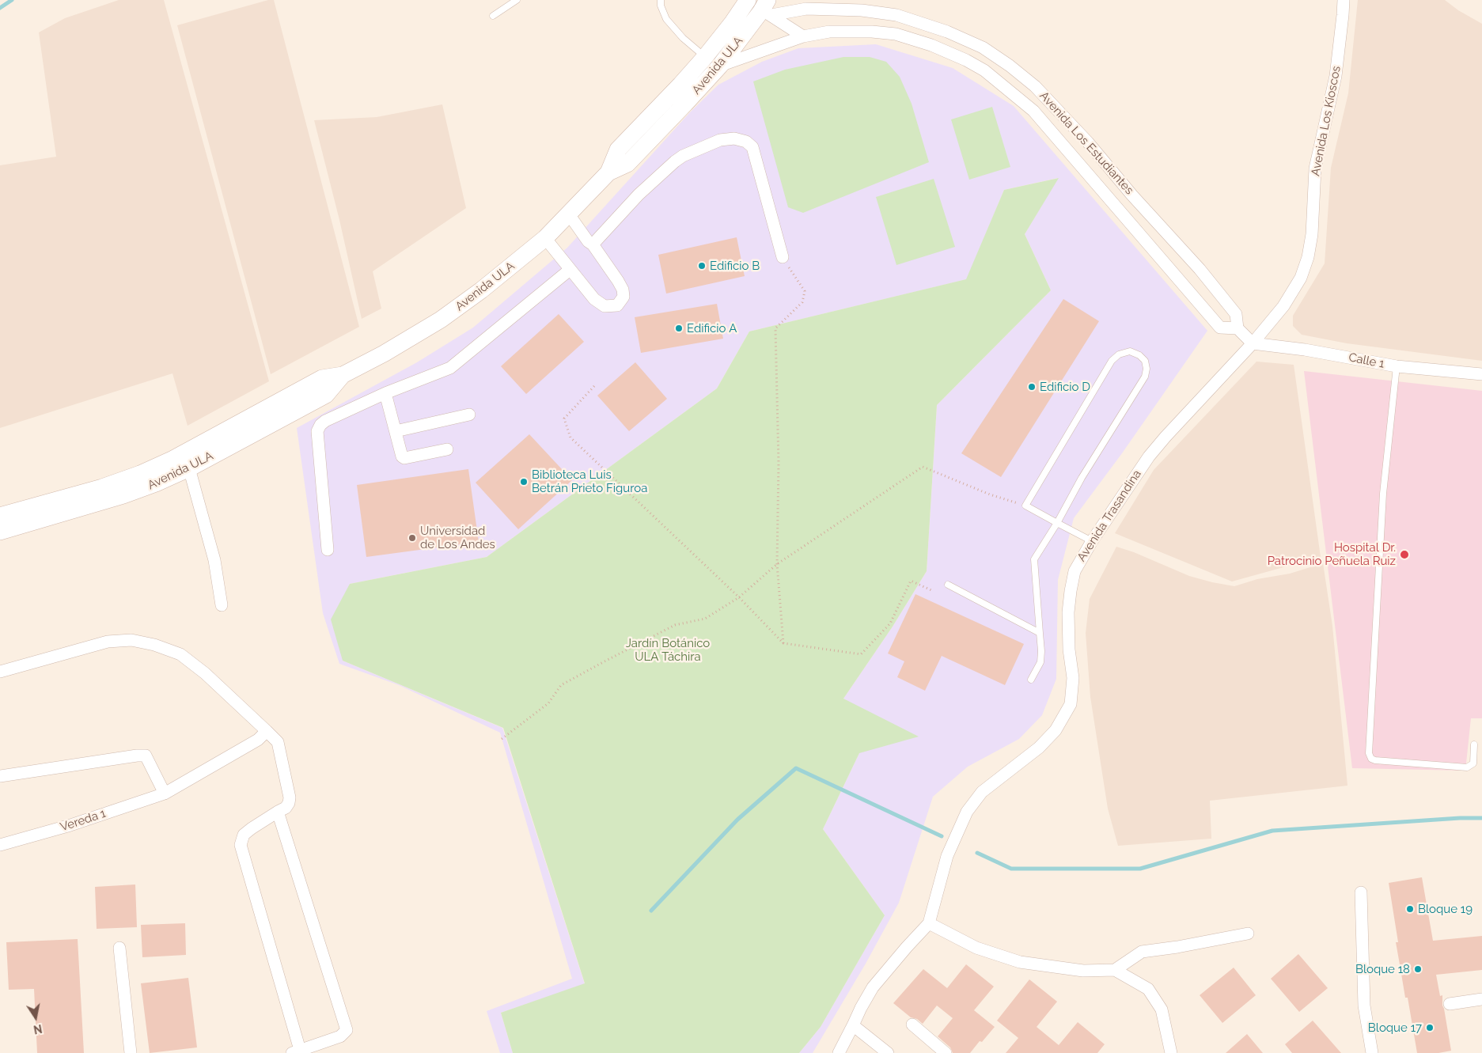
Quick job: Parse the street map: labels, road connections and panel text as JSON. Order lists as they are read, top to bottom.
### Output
{
  "streets": {
    "street": [
      "Avenida ULA",
      "Avenida Los Kioscos",
      "Avenida Los Estudiantes",
      "Calle 1",
      "Avenida Trasandina",
      "Vereda 1"
    ]
  },
  "crossings": [
    ["Avenida ULA", "Avenida Los Estudiantes"],
    ["Avenida Los Kioscos", "Avenida Los Estudiantes"],
    ["Avenida Los Kioscos", "Calle 1"],
    ["Avenida Los Kioscos", "Avenida Trasandina"],
    ["Avenida Los Estudiantes", "Calle 1"],
    ["Avenida Los Estudiantes", "Avenida Trasandina"],
    ["Calle 1", "Avenida Trasandina"]
  ],
  "parks": ["Jardín Botánico ULA Táchira"],
  "places": [
    "Edificio B",
    "Edificio A",
    "Edificio D",
    "Biblioteca Luis Betrán Prieto Figuroa",
    "Universidad de Los Andes",
    "Hospital Dr. Patrocinio Peñuela Ruiz",
    "Bloque 19",
    "Bloque 18",
    "Bloque 17"
  ],
  "north": "bottom"
}
